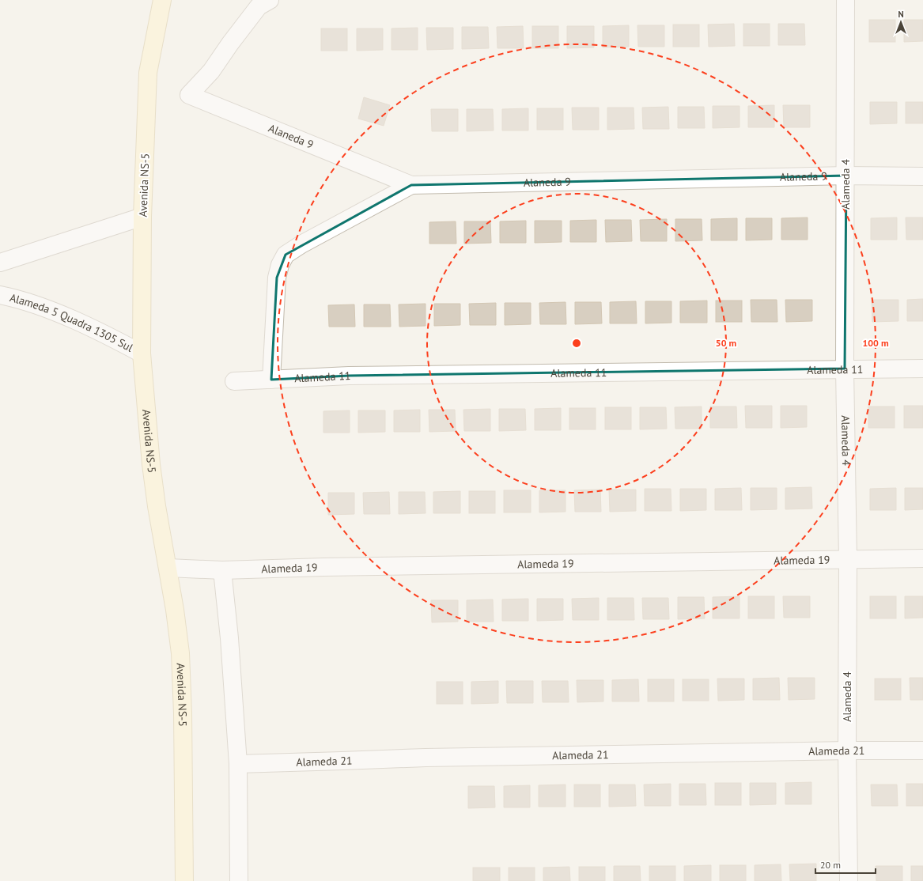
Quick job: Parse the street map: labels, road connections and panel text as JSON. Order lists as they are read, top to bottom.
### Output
{
  "streets": {
    "street": [
      "Alaneda 9",
      "Alameda 4",
      "Avenida NS-5",
      "Alameda 5 Quadra 1305 Sul",
      "Alameda 11",
      "Alameda 19",
      "Alameda 21"
    ]
  },
  "crossings": [
    ["Alaneda 9", "Alameda 4"],
    ["Alameda 4", "Alameda 11"],
    ["Alameda 4", "Alameda 19"],
    ["Alameda 4", "Alameda 21"],
    ["Avenida NS-5", "Alameda 5 Quadra 1305 Sul"],
    ["Avenida NS-5", "Alameda 19"]
  ],
  "scale_bar": "20 m",
  "north": "top",
  "rings": ["50 m", "100 m"]
}
